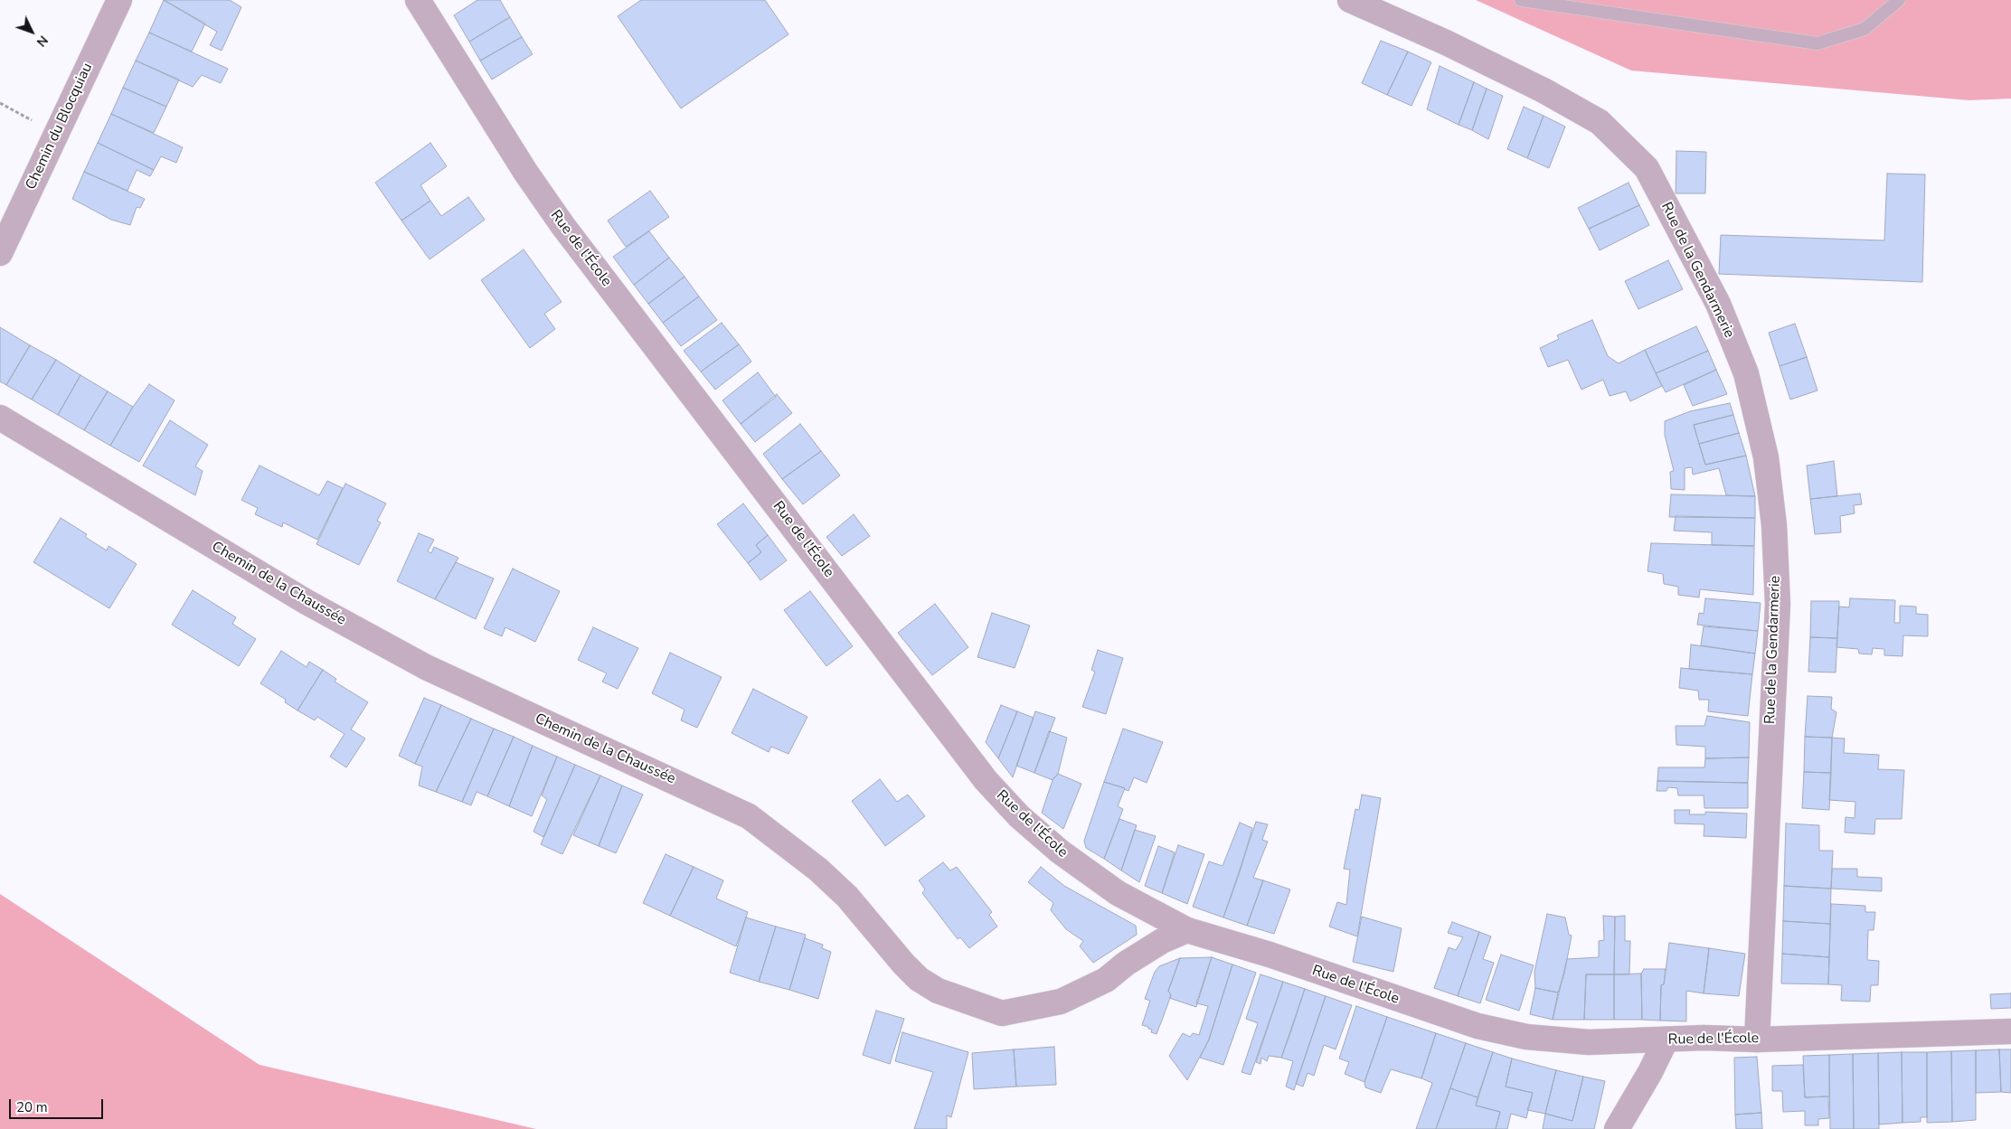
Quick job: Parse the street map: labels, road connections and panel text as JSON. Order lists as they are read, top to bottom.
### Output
{
  "streets": {
    "street": [
      "Chemin du Blocquiau",
      "Rue de l'École",
      "Rue de la Gendarmerie",
      "Chemin de la Chaussée"
    ]
  },
  "crossings": [
    ["Rue de l'École", "Rue de la Gendarmerie"],
    ["Rue de l'École", "Chemin de la Chaussée"]
  ],
  "scale_bar": "20 m",
  "north": "bottom right"
}
